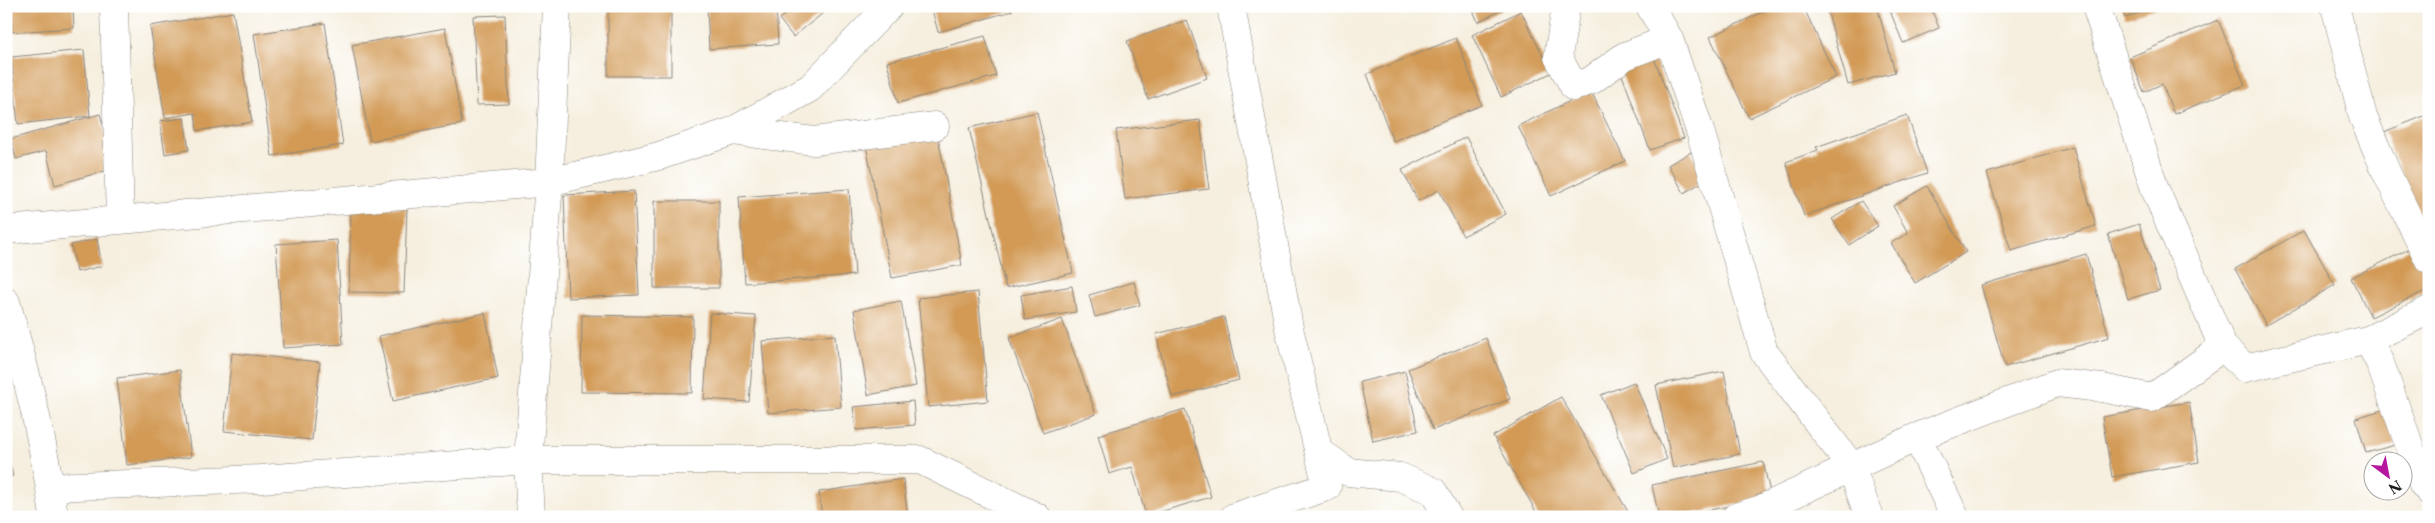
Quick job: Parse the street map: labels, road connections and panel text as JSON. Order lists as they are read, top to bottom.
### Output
{
  "north": "bottom right"
}
